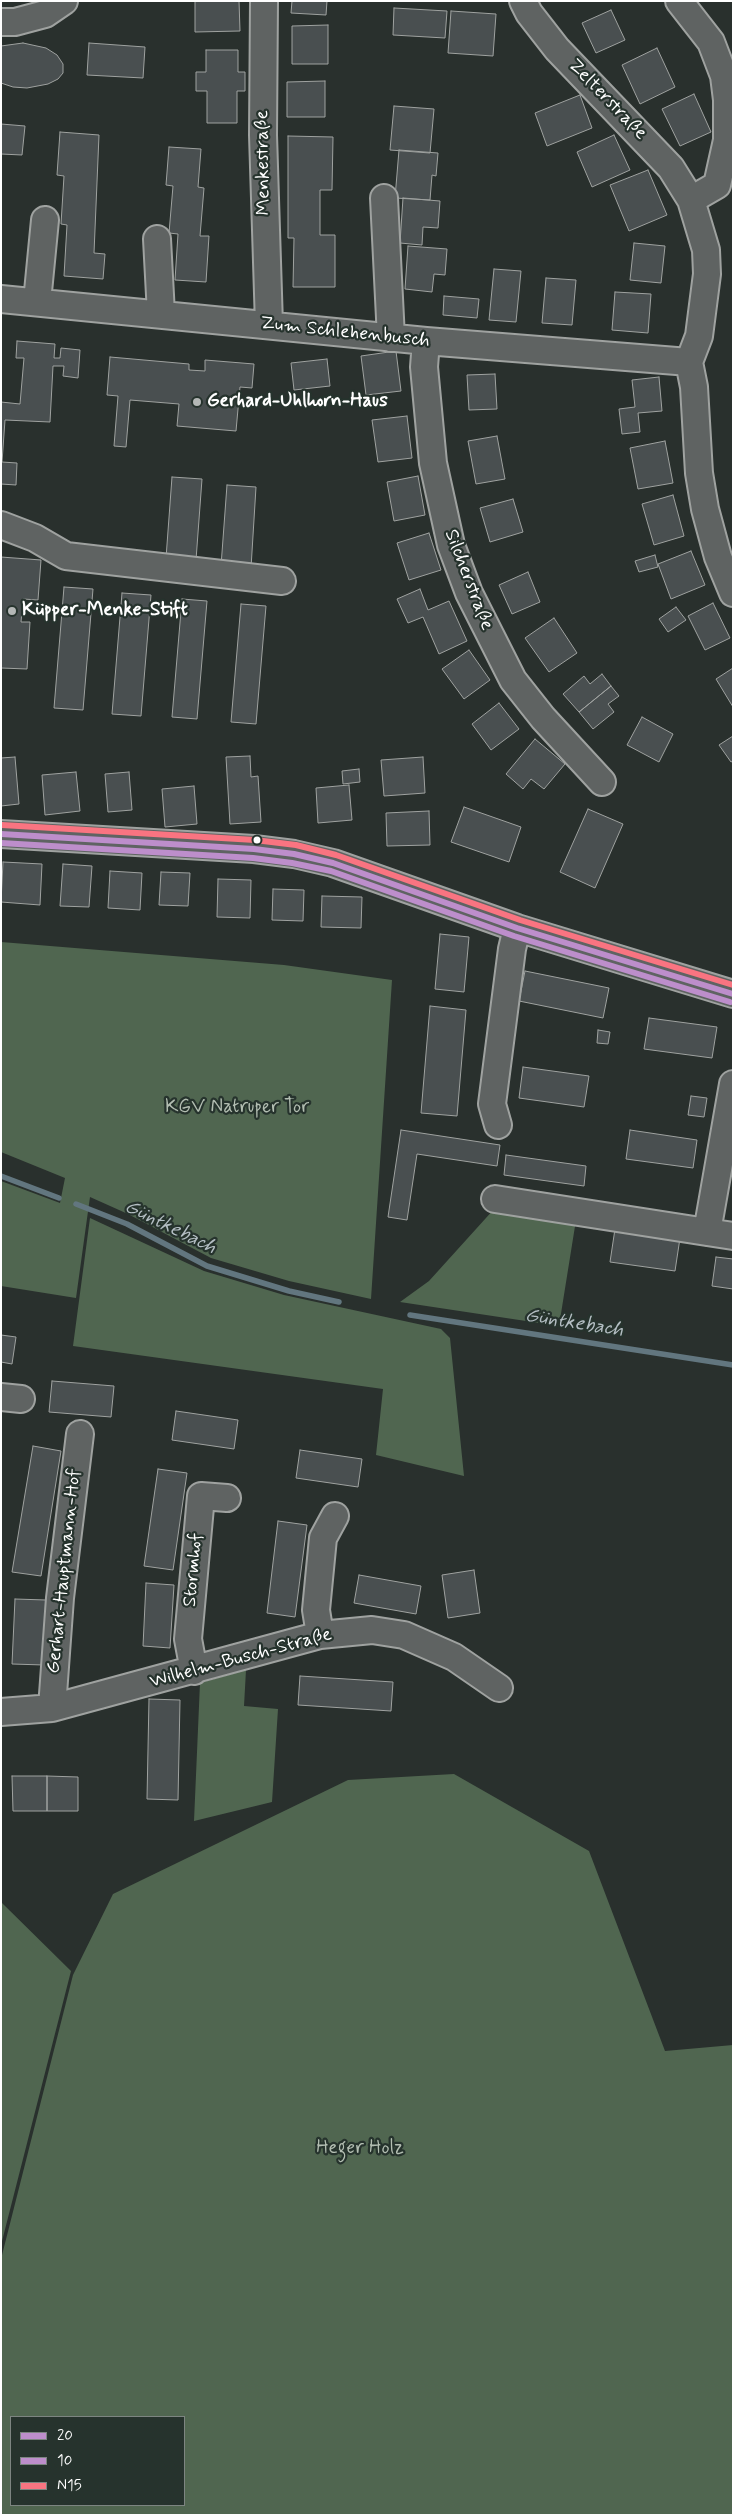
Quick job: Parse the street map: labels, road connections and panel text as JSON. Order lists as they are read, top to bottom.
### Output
{
  "streets": {
    "street": [
      "Zelterstraße",
      "Menkestraße",
      "Zum Schlehenbusch",
      "Silcherstraße",
      "Stormhof",
      "Gerhart-Hauptmann-Hof",
      "Wilhelm-Busch-Straße"
    ]
  },
  "crossings": [
    ["Zelterstraße", "Zum Schlehenbusch"],
    ["Menkestraße", "Zum Schlehenbusch"],
    ["Zum Schlehenbusch", "Silcherstraße"],
    ["Stormhof", "Wilhelm-Busch-Straße"],
    ["Gerhart-Hauptmann-Hof", "Wilhelm-Busch-Straße"]
  ],
  "water": ["Güntkebach"],
  "parks": ["KGV Natruper Tor", "Heger Holz"],
  "places": ["Gerhard-Uhlhorn-Haus", "Küpper-Menke-Stift"],
  "lines": ["transit line N15", "transit line 20", "transit line 10"],
  "legend": ["20", "10", "N15"]
}
